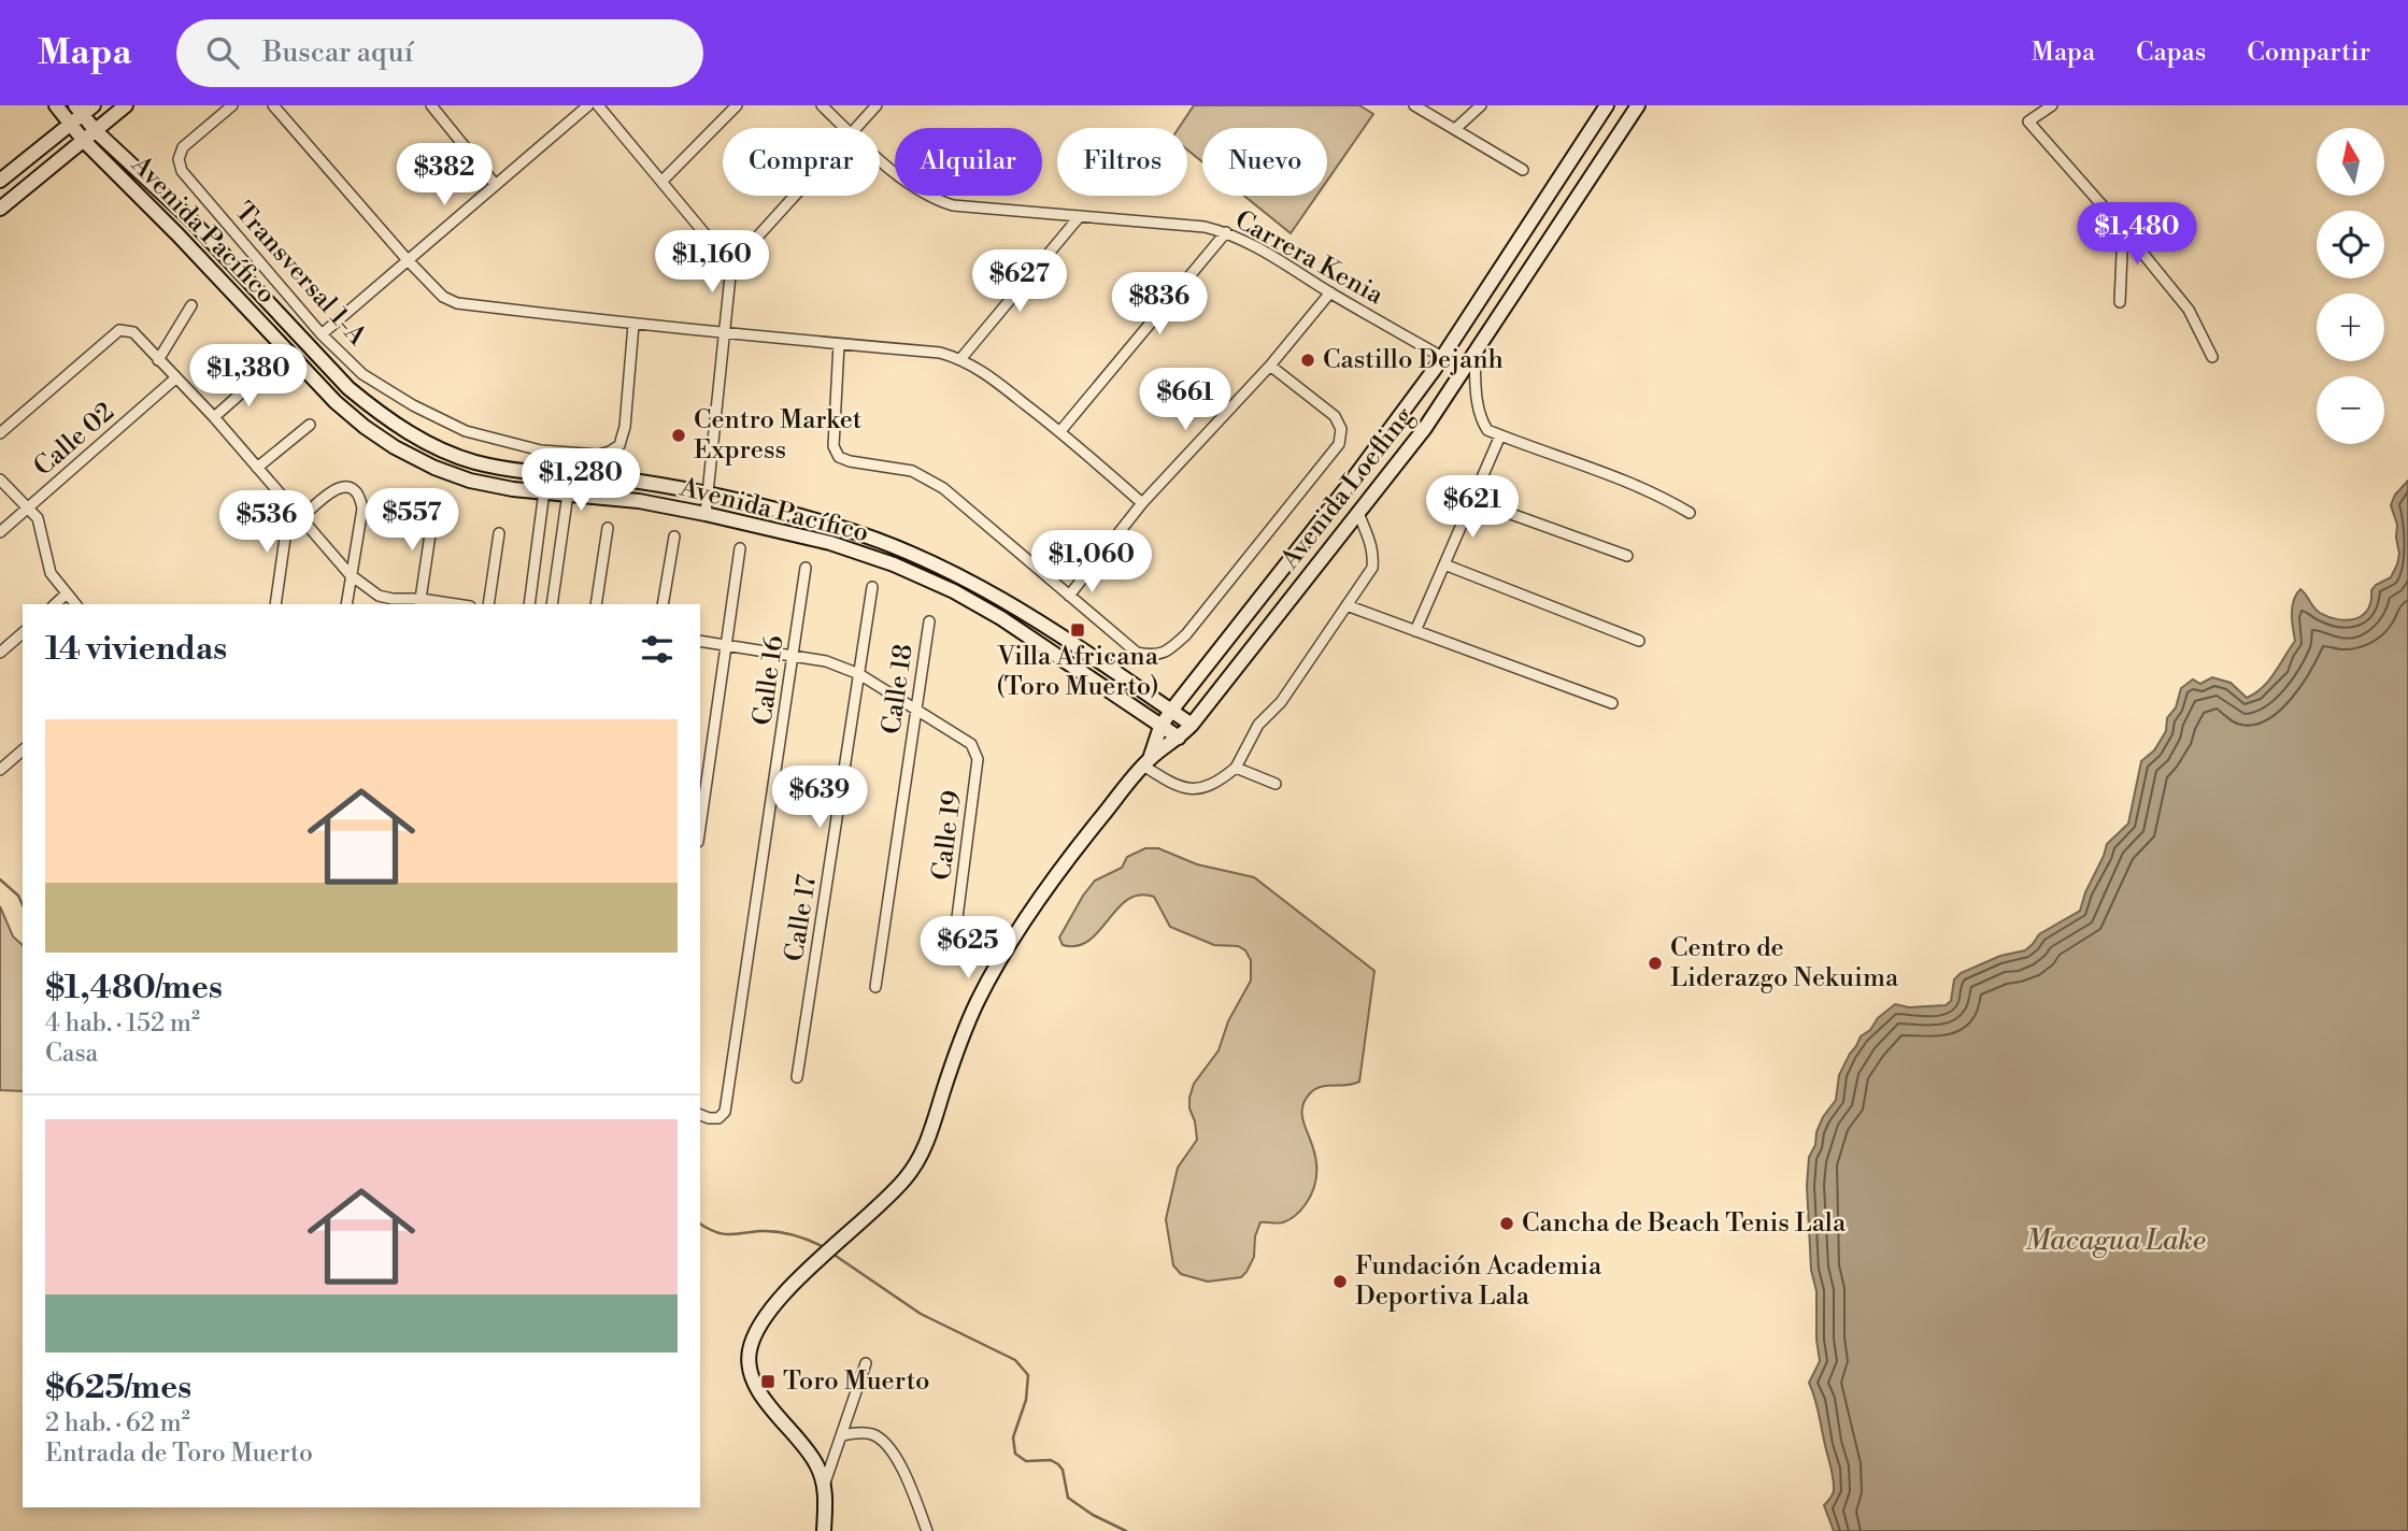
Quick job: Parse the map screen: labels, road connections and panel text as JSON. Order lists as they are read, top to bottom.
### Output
{
  "streets": {
    "street": [
      "Avenida Pacífico",
      "Carrera Kenia",
      "Transversal 1-A",
      "Calle 02",
      "Avenida Loefling",
      "Calle 16",
      "Calle 18",
      "Calle 19",
      "Calle 17"
    ]
  },
  "crossings": [
    ["Avenida Pacífico", "Avenida Loefling"],
    ["Carrera Kenia", "Avenida Loefling"],
    ["Calle 18", "Calle 19"]
  ],
  "water": ["Macagua Lake"],
  "places": {
    "other": [
      "Castillo Dejanh",
      "Centro Market Express",
      "Centro de Liderazgo Nekuima",
      "Cancha de Beach Tenis Lala",
      "Fundación Academia Deportiva Lala"
    ],
    "transit": ["Villa Africana (Toro Muerto)", "Toro Muerto"]
  },
  "north": "top",
  "page": {
    "header": "Mapa",
    "search": "Buscar aquí",
    "nav": ["Mapa", "Capas", "Compartir"],
    "map_buttons": ["+", "−"],
    "chip": [
      "Comprar",
      "Alquilar",
      "Filtros",
      "Nuevo"
    ],
    "price": [
      "$382",
      "$1,480",
      "$1,160",
      "$627",
      "$836",
      "$1,380",
      "$661",
      "$1,280",
      "$621",
      "$557",
      "$536",
      "$1,060",
      "$639",
      "$625"
    ],
    "heading": "14 viviendas",
    "list": [
      {
        "name": "$1,480/mes",
        "note": "4 hab. · 152 m² · Casa"
      },
      {
        "name": "$625/mes",
        "note": "2 hab. · 62 m² · Entrada de Toro Muerto"
      }
    ]
  }
}
